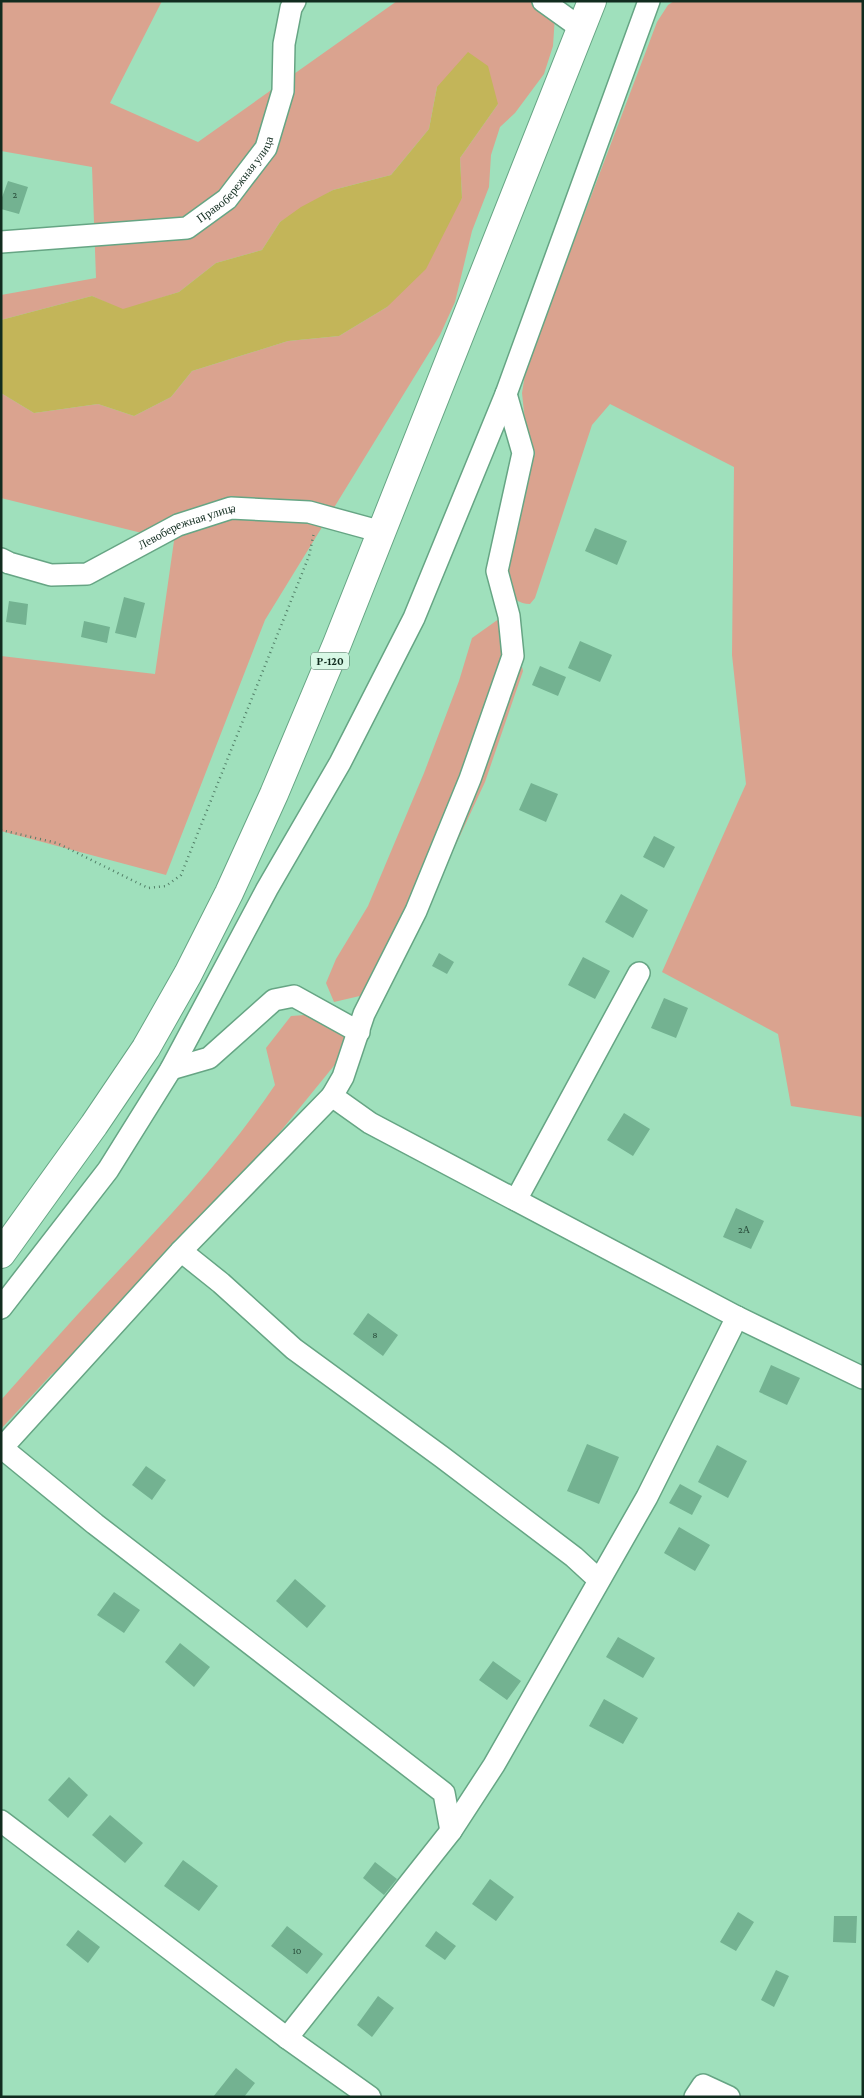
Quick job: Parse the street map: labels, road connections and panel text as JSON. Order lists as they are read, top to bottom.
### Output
{
  "streets": {
    "highway": ["Р-120"],
    "street": ["Правобережная улица", "Левобережная улица"]
  },
  "crossings": [
    ["Левобережная улица", "Р-120"]
  ],
  "house_numbers": [
    "2",
    "2А",
    "8",
    "10"
  ]
}
